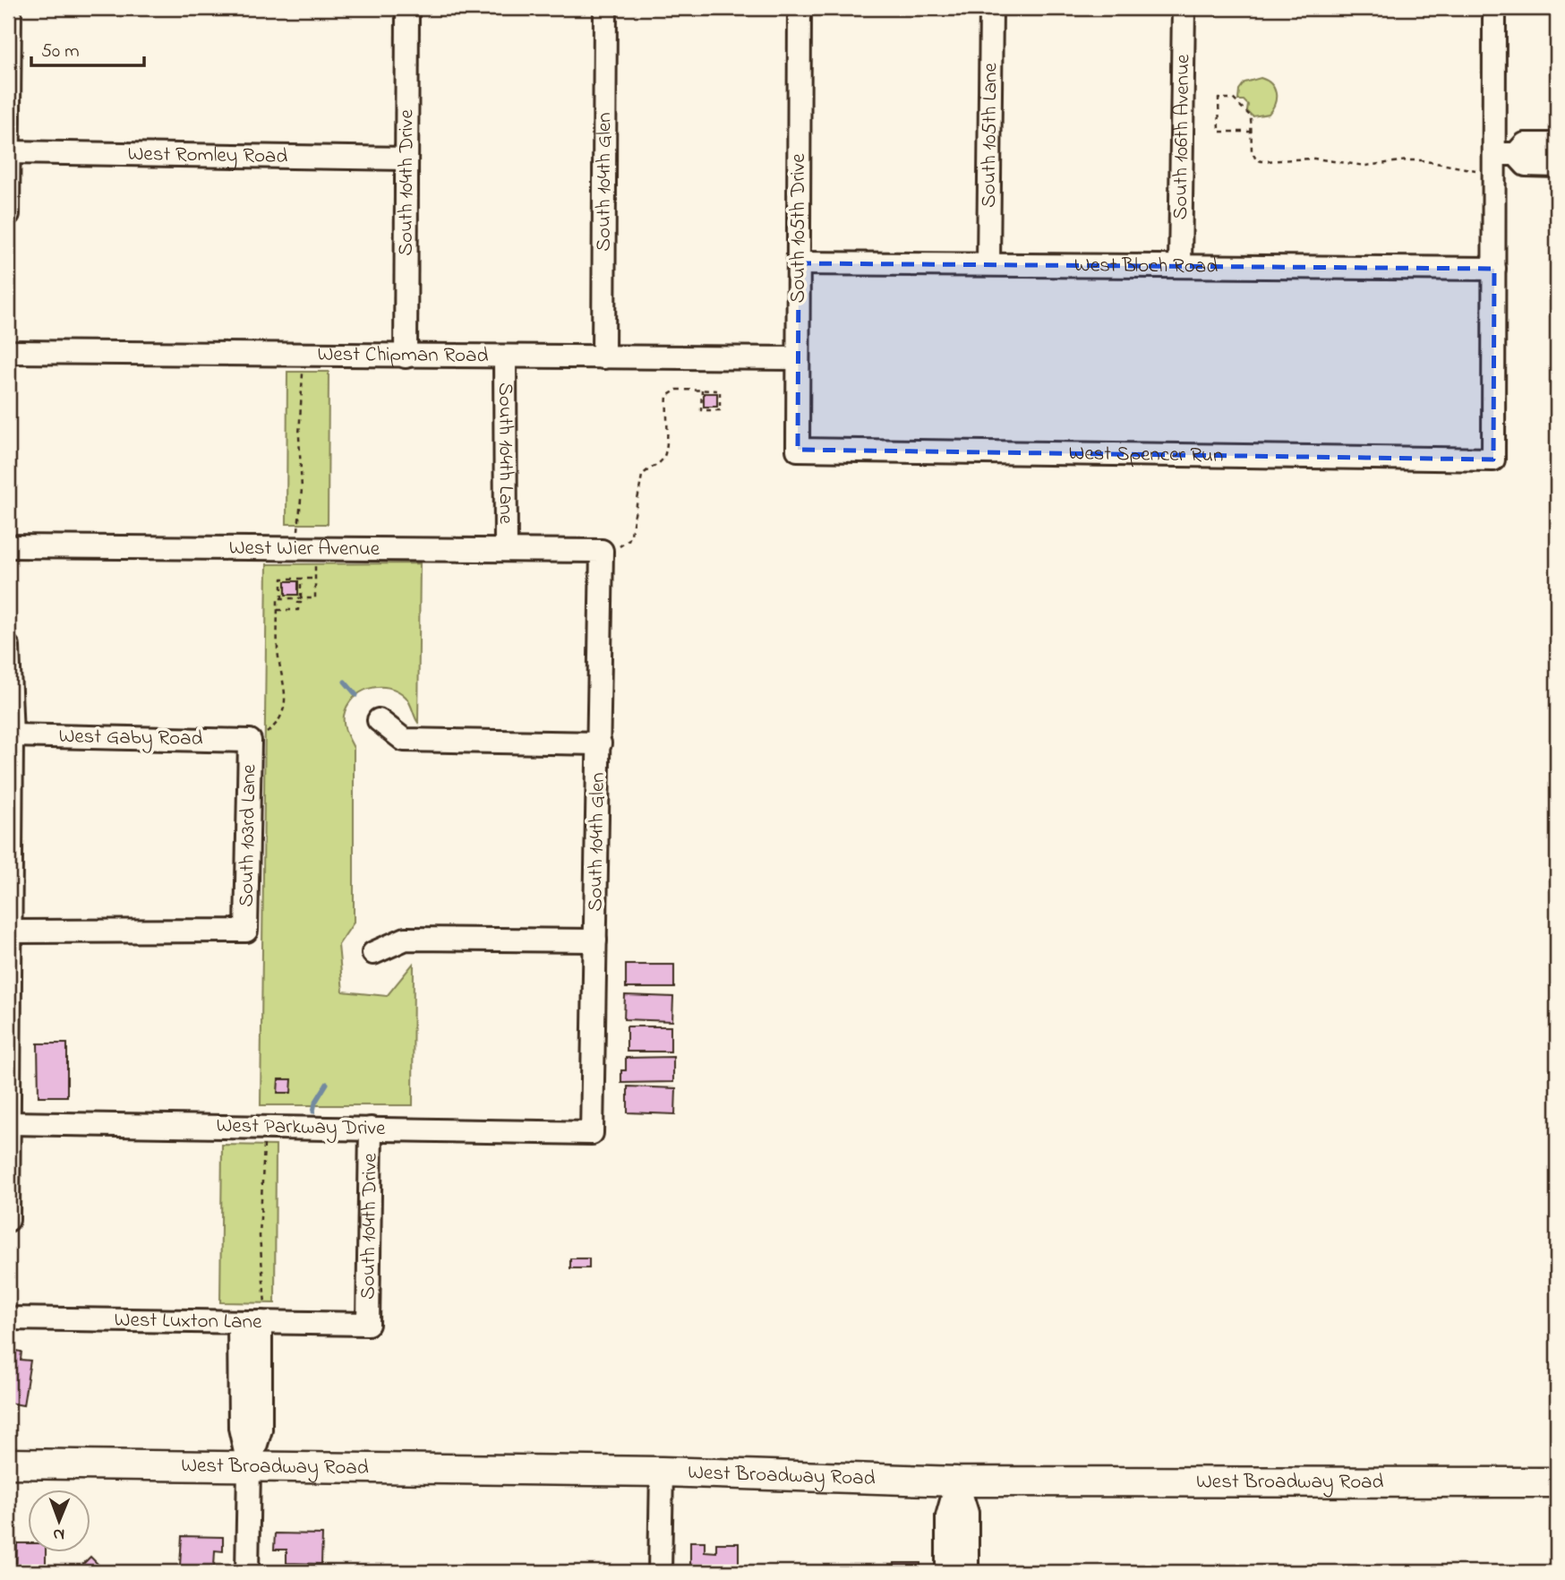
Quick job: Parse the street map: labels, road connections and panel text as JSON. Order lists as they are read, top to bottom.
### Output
{
  "streets": {
    "main road": ["West Broadway Road"],
    "street": [
      "South 105th Lane",
      "South 106th Avenue",
      "West Romley Road",
      "South 104th Drive",
      "South 104th Glen",
      "South 105th Drive",
      "West Bloch Road",
      "West Chipman Road",
      "South 104th Lane",
      "West Spencer Run",
      "West Wier Avenue",
      "West Gaby Road",
      "South 103rd Lane",
      "West Parkway Drive",
      "West Luxton Lane"
    ]
  },
  "crossings": [
    ["South 105th Lane", "West Bloch Road"],
    ["South 106th Avenue", "West Bloch Road"],
    ["West Romley Road", "South 104th Drive"],
    ["South 104th Drive", "West Chipman Road"],
    ["South 104th Drive", "West Parkway Drive"],
    ["South 104th Drive", "West Luxton Lane"],
    ["South 104th Glen", "West Chipman Road"],
    ["South 104th Glen", "West Wier Avenue"],
    ["South 104th Glen", "West Parkway Drive"],
    ["South 105th Drive", "West Bloch Road"],
    ["South 105th Drive", "West Chipman Road"],
    ["South 105th Drive", "West Spencer Run"],
    ["West Bloch Road", "West Spencer Run"],
    ["West Chipman Road", "South 104th Lane"],
    ["South 104th Lane", "West Wier Avenue"],
    ["West Gaby Road", "South 103rd Lane"]
  ],
  "scale_bar": "50 m",
  "north": "bottom"
}
